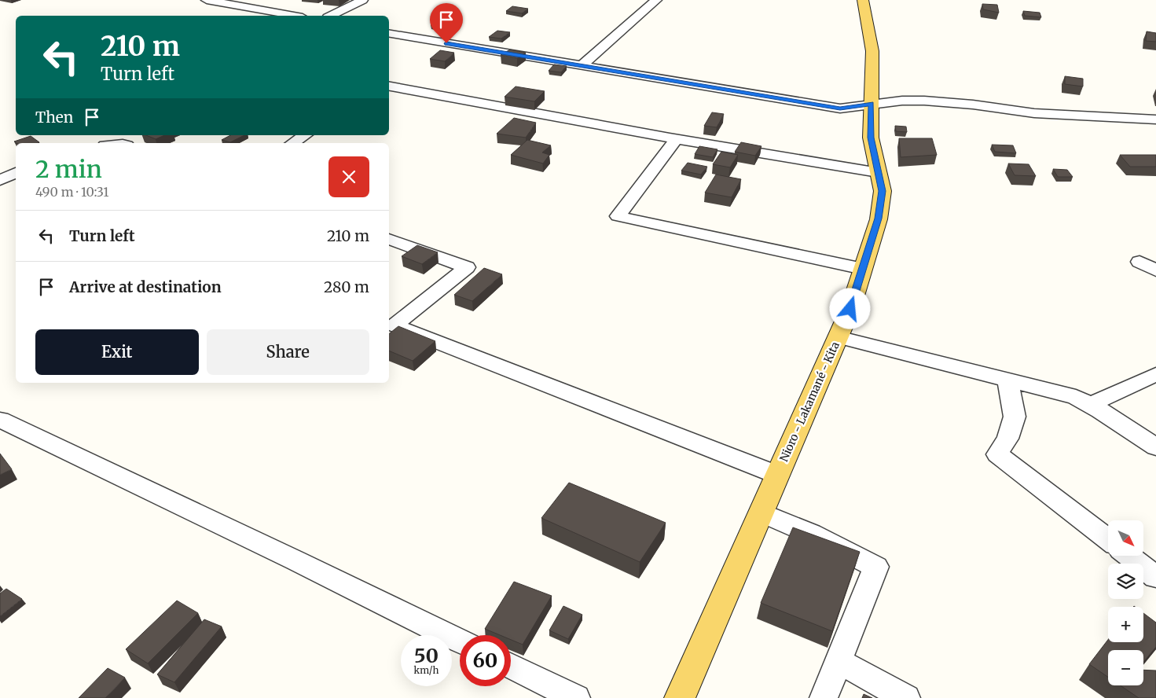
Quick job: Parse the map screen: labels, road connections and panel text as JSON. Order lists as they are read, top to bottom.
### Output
{
  "streets": {
    "main road": ["Nioro - Lakamané - Kita"]
  },
  "north": "bottom right",
  "page": {
    "turn": ["210 m", "Turn left"],
    "then": "Then",
    "heading": ["2 min", "490 m · 10:31"],
    "list": [
      {
        "name": "Turn left",
        "value": "210 m"
      },
      {
        "name": "Arrive at destination",
        "value": "280 m"
      }
    ],
    "buttons": ["Exit", "Share"],
    "map_buttons": ["+", "−"],
    "speed": "50 km/h",
    "limit": "60"
  }
}
